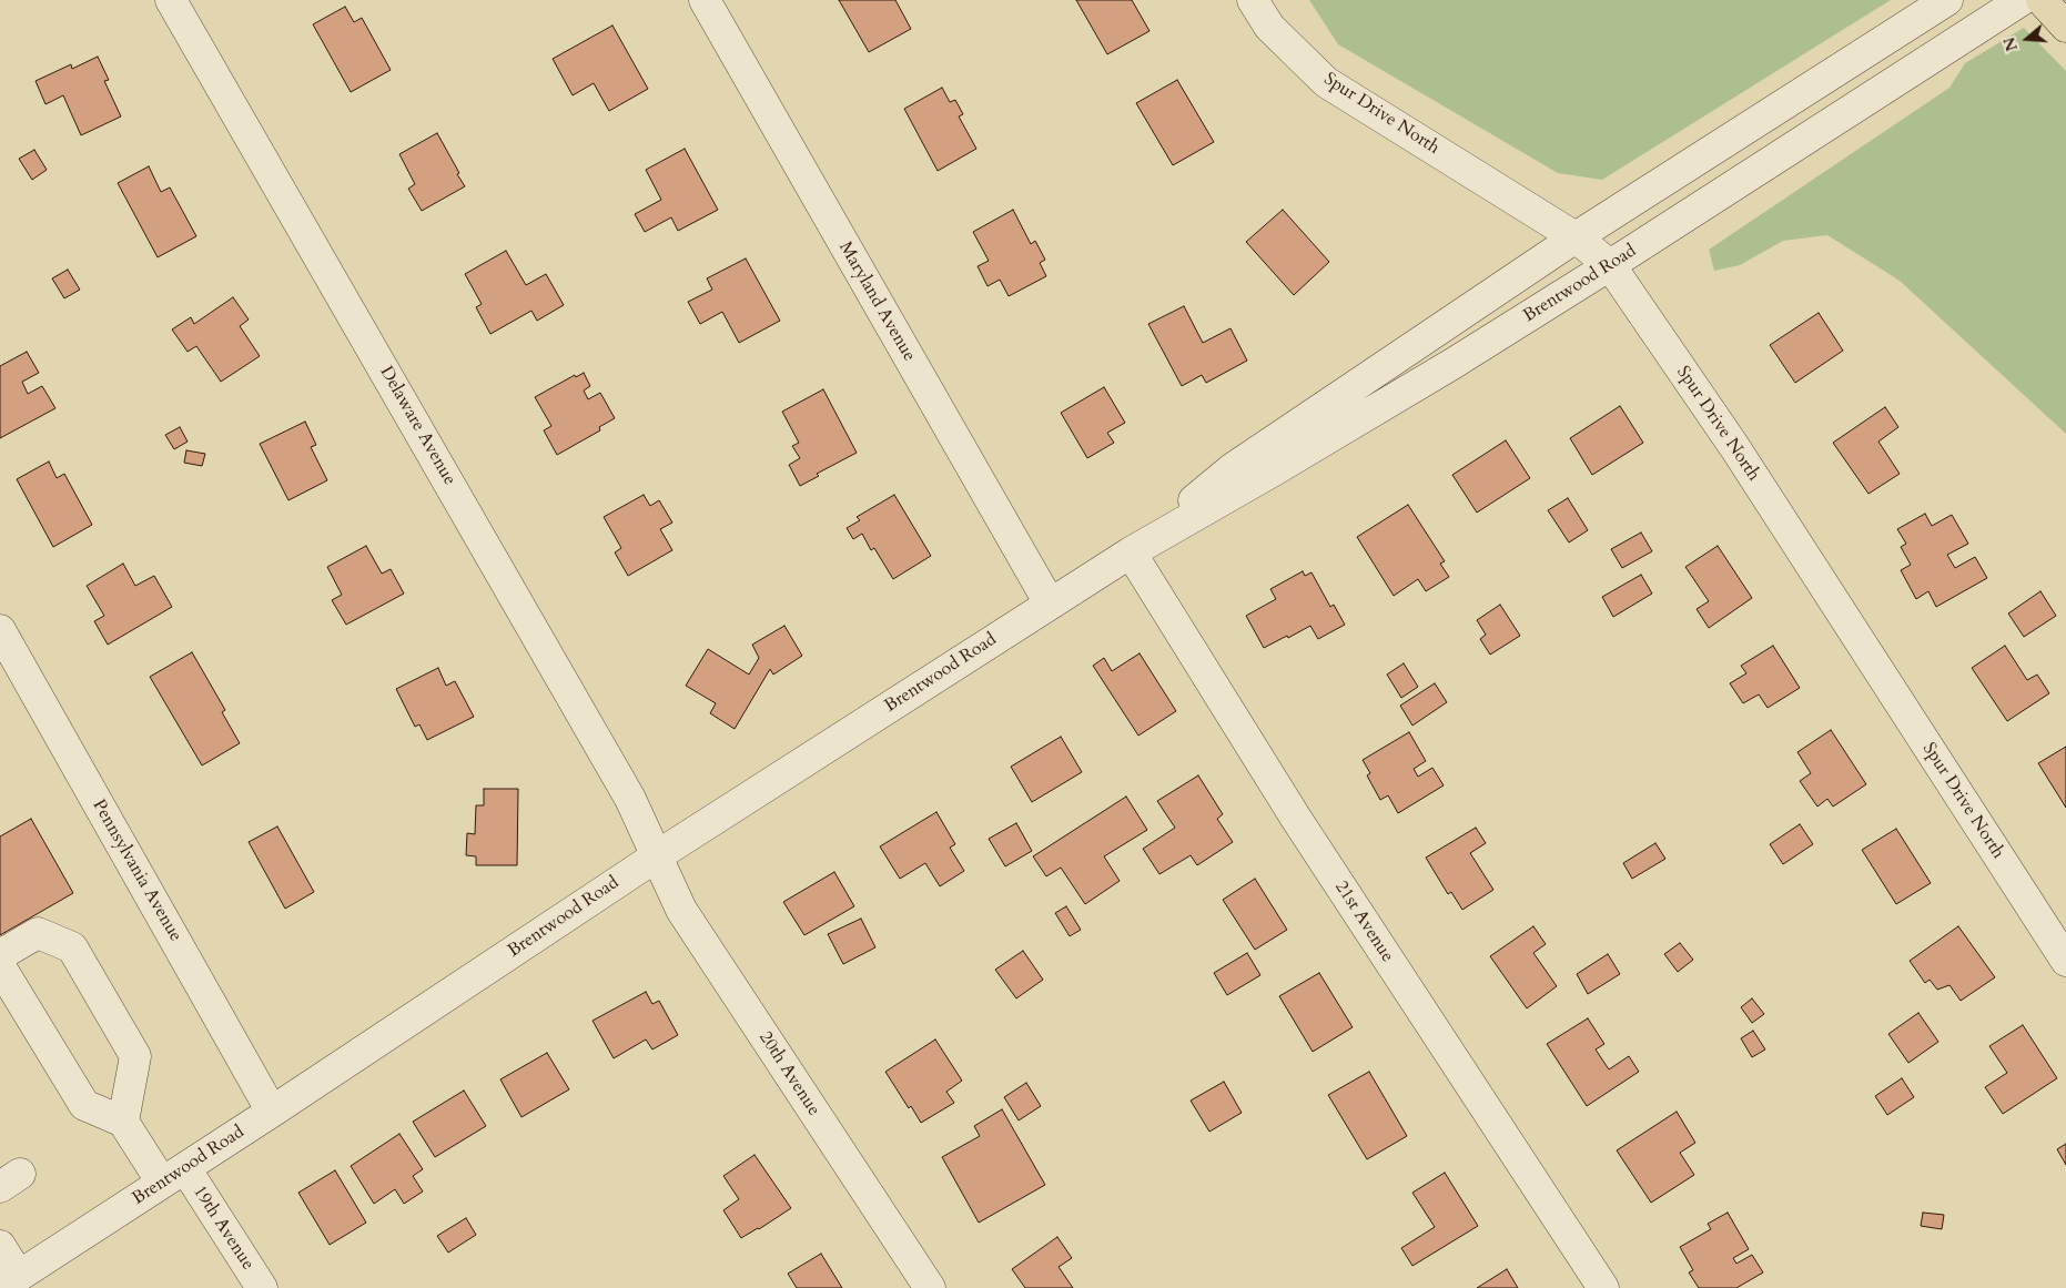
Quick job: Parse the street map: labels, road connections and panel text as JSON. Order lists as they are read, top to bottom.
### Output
{
  "streets": {
    "street": [
      "Spur Drive North",
      "Brentwood Road",
      "Maryland Avenue",
      "Delaware Avenue",
      "Pennsylvania Avenue",
      "21st Avenue",
      "20th Avenue",
      "19th Avenue"
    ]
  },
  "crossings": [
    ["Spur Drive North", "Brentwood Road"],
    ["Brentwood Road", "Maryland Avenue"],
    ["Brentwood Road", "Delaware Avenue"],
    ["Brentwood Road", "Pennsylvania Avenue"],
    ["Brentwood Road", "21st Avenue"],
    ["Brentwood Road", "20th Avenue"],
    ["Brentwood Road", "19th Avenue"],
    ["Delaware Avenue", "20th Avenue"]
  ],
  "north": "left"
}
